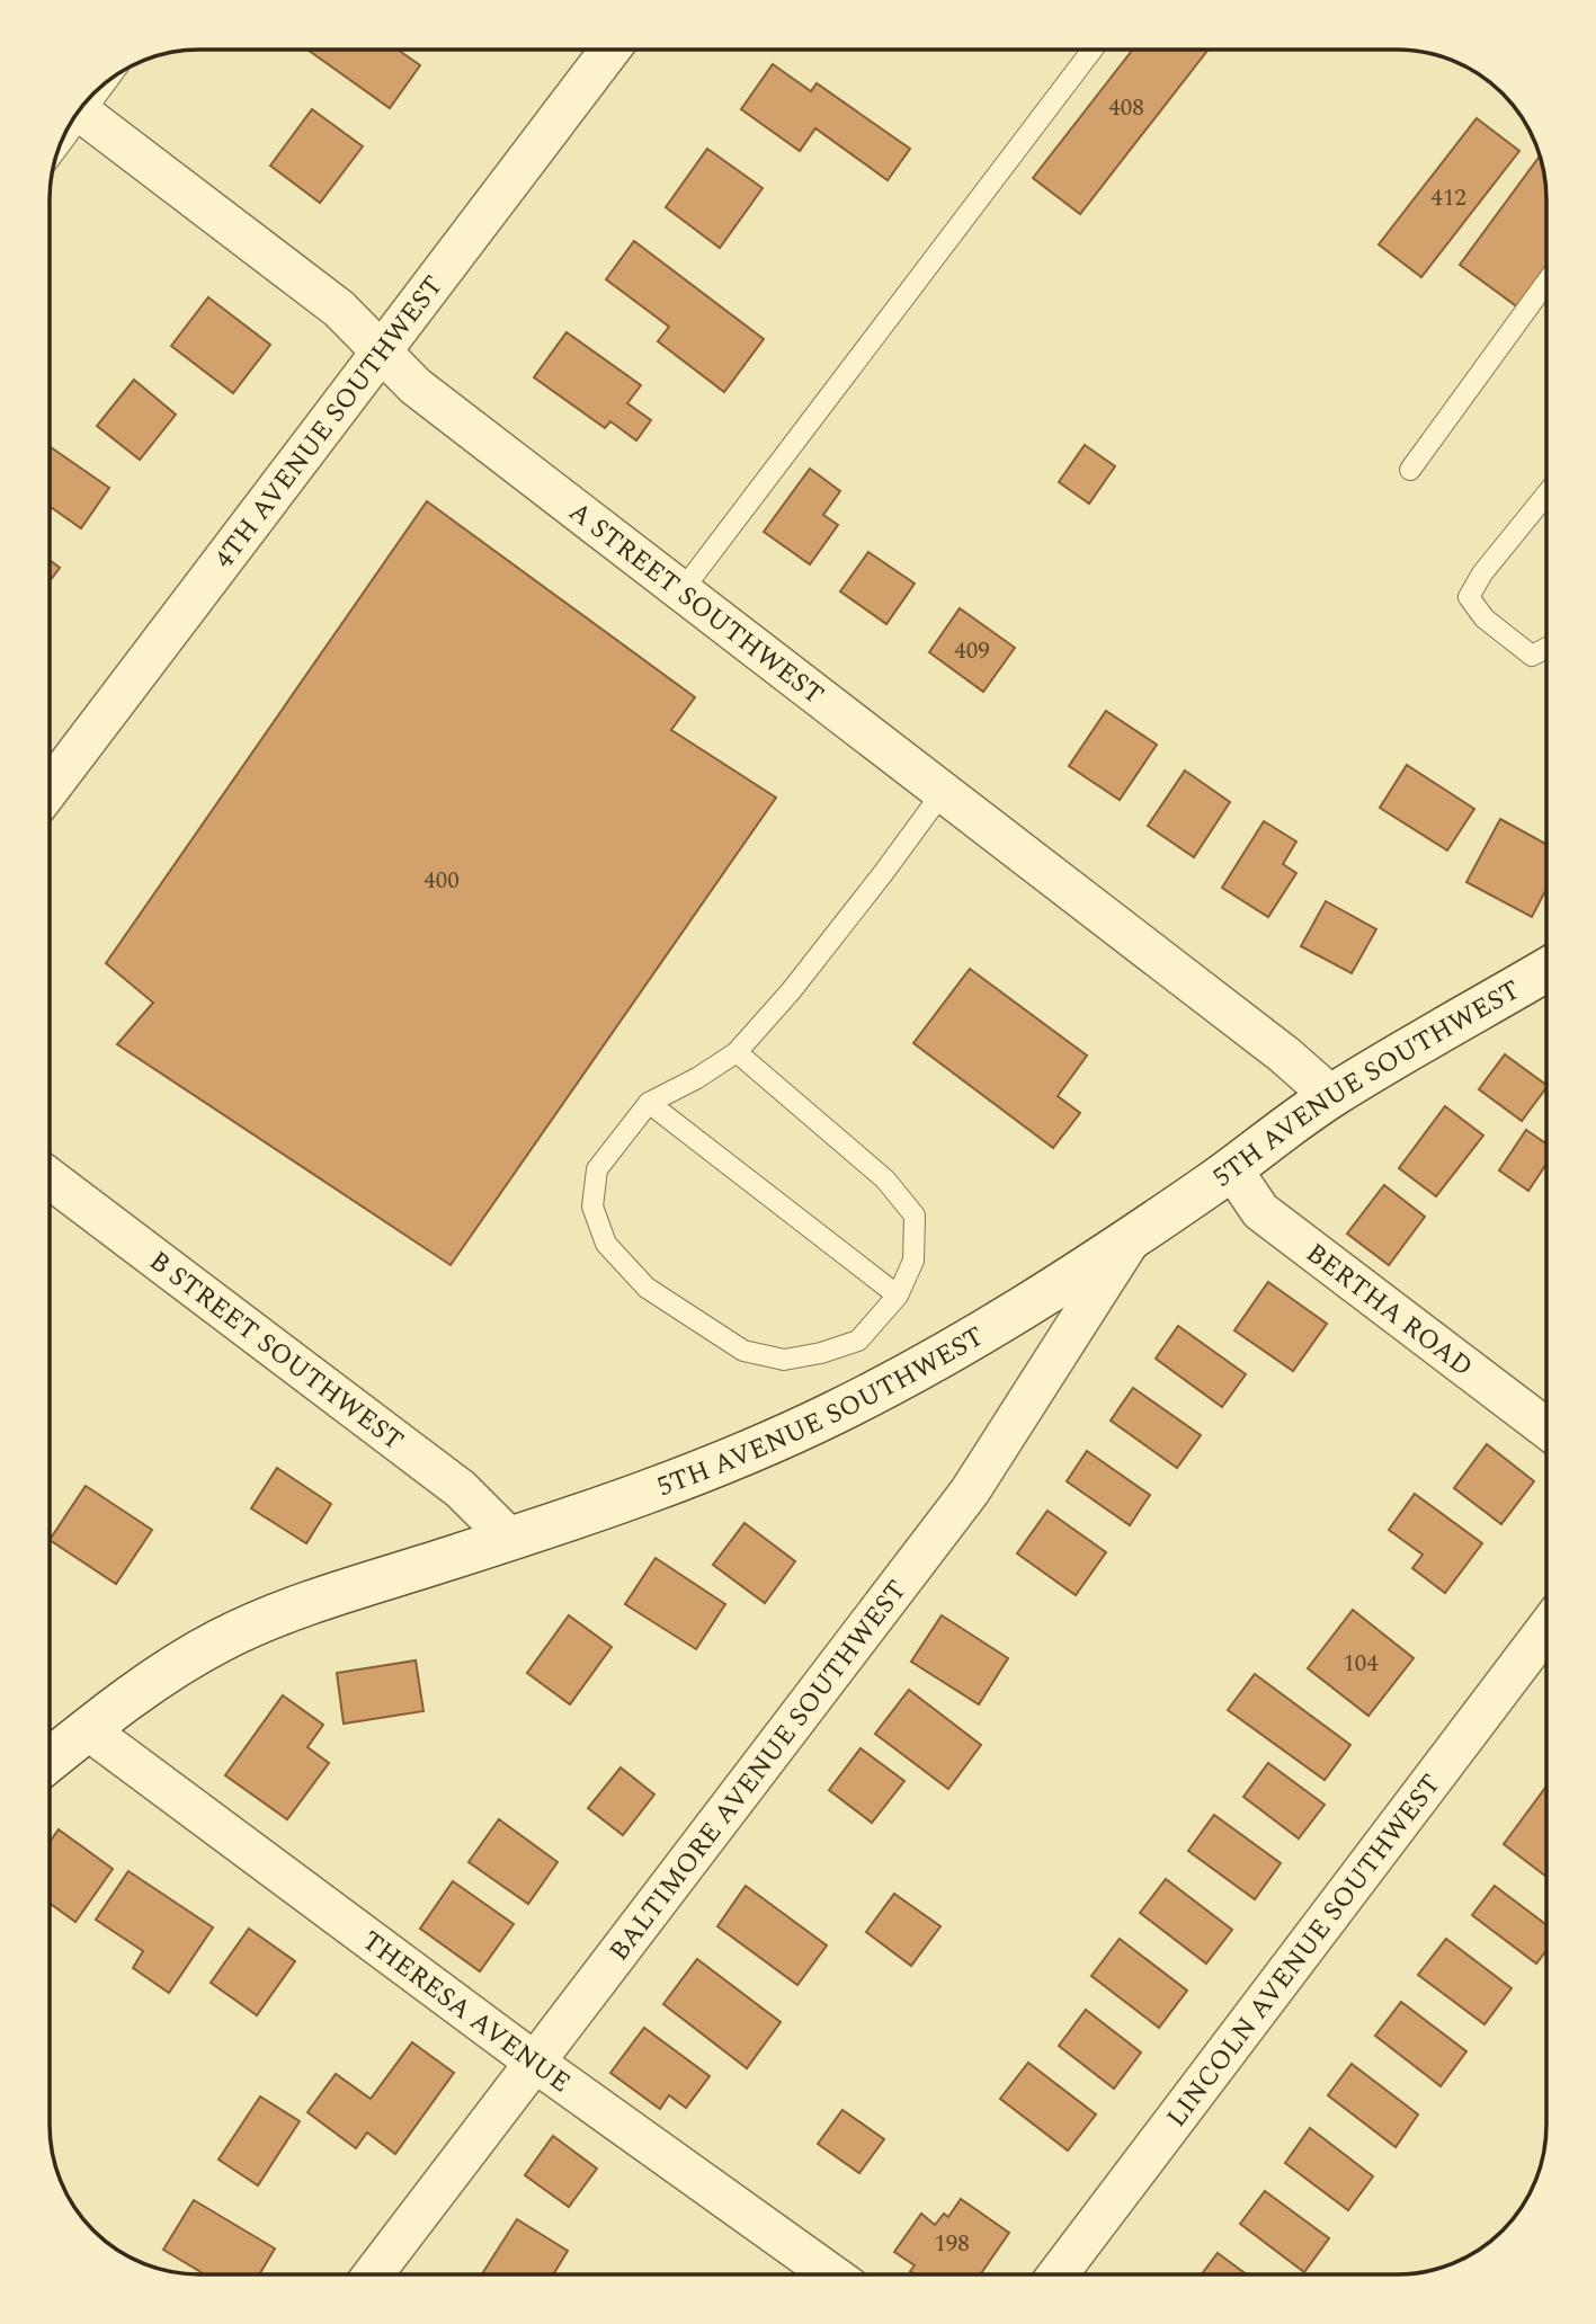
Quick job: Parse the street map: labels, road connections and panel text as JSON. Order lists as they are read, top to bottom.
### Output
{
  "streets": {
    "street": [
      "4TH AVENUE SOUTHWEST",
      "A STREET SOUTHWEST",
      "5TH AVENUE SOUTHWEST",
      "BERTHA ROAD",
      "B STREET SOUTHWEST",
      "BALTIMORE AVENUE SOUTHWEST",
      "LINCOLN AVENUE SOUTHWEST",
      "THERESA AVENUE"
    ]
  },
  "crossings": [
    ["4TH AVENUE SOUTHWEST", "A STREET SOUTHWEST"],
    ["A STREET SOUTHWEST", "5TH AVENUE SOUTHWEST"],
    ["5TH AVENUE SOUTHWEST", "BERTHA ROAD"],
    ["5TH AVENUE SOUTHWEST", "B STREET SOUTHWEST"],
    ["5TH AVENUE SOUTHWEST", "BALTIMORE AVENUE SOUTHWEST"],
    ["5TH AVENUE SOUTHWEST", "THERESA AVENUE"],
    ["BALTIMORE AVENUE SOUTHWEST", "THERESA AVENUE"]
  ],
  "house_numbers": [
    "408",
    "412",
    "409",
    "400",
    "104",
    "198"
  ]
}
